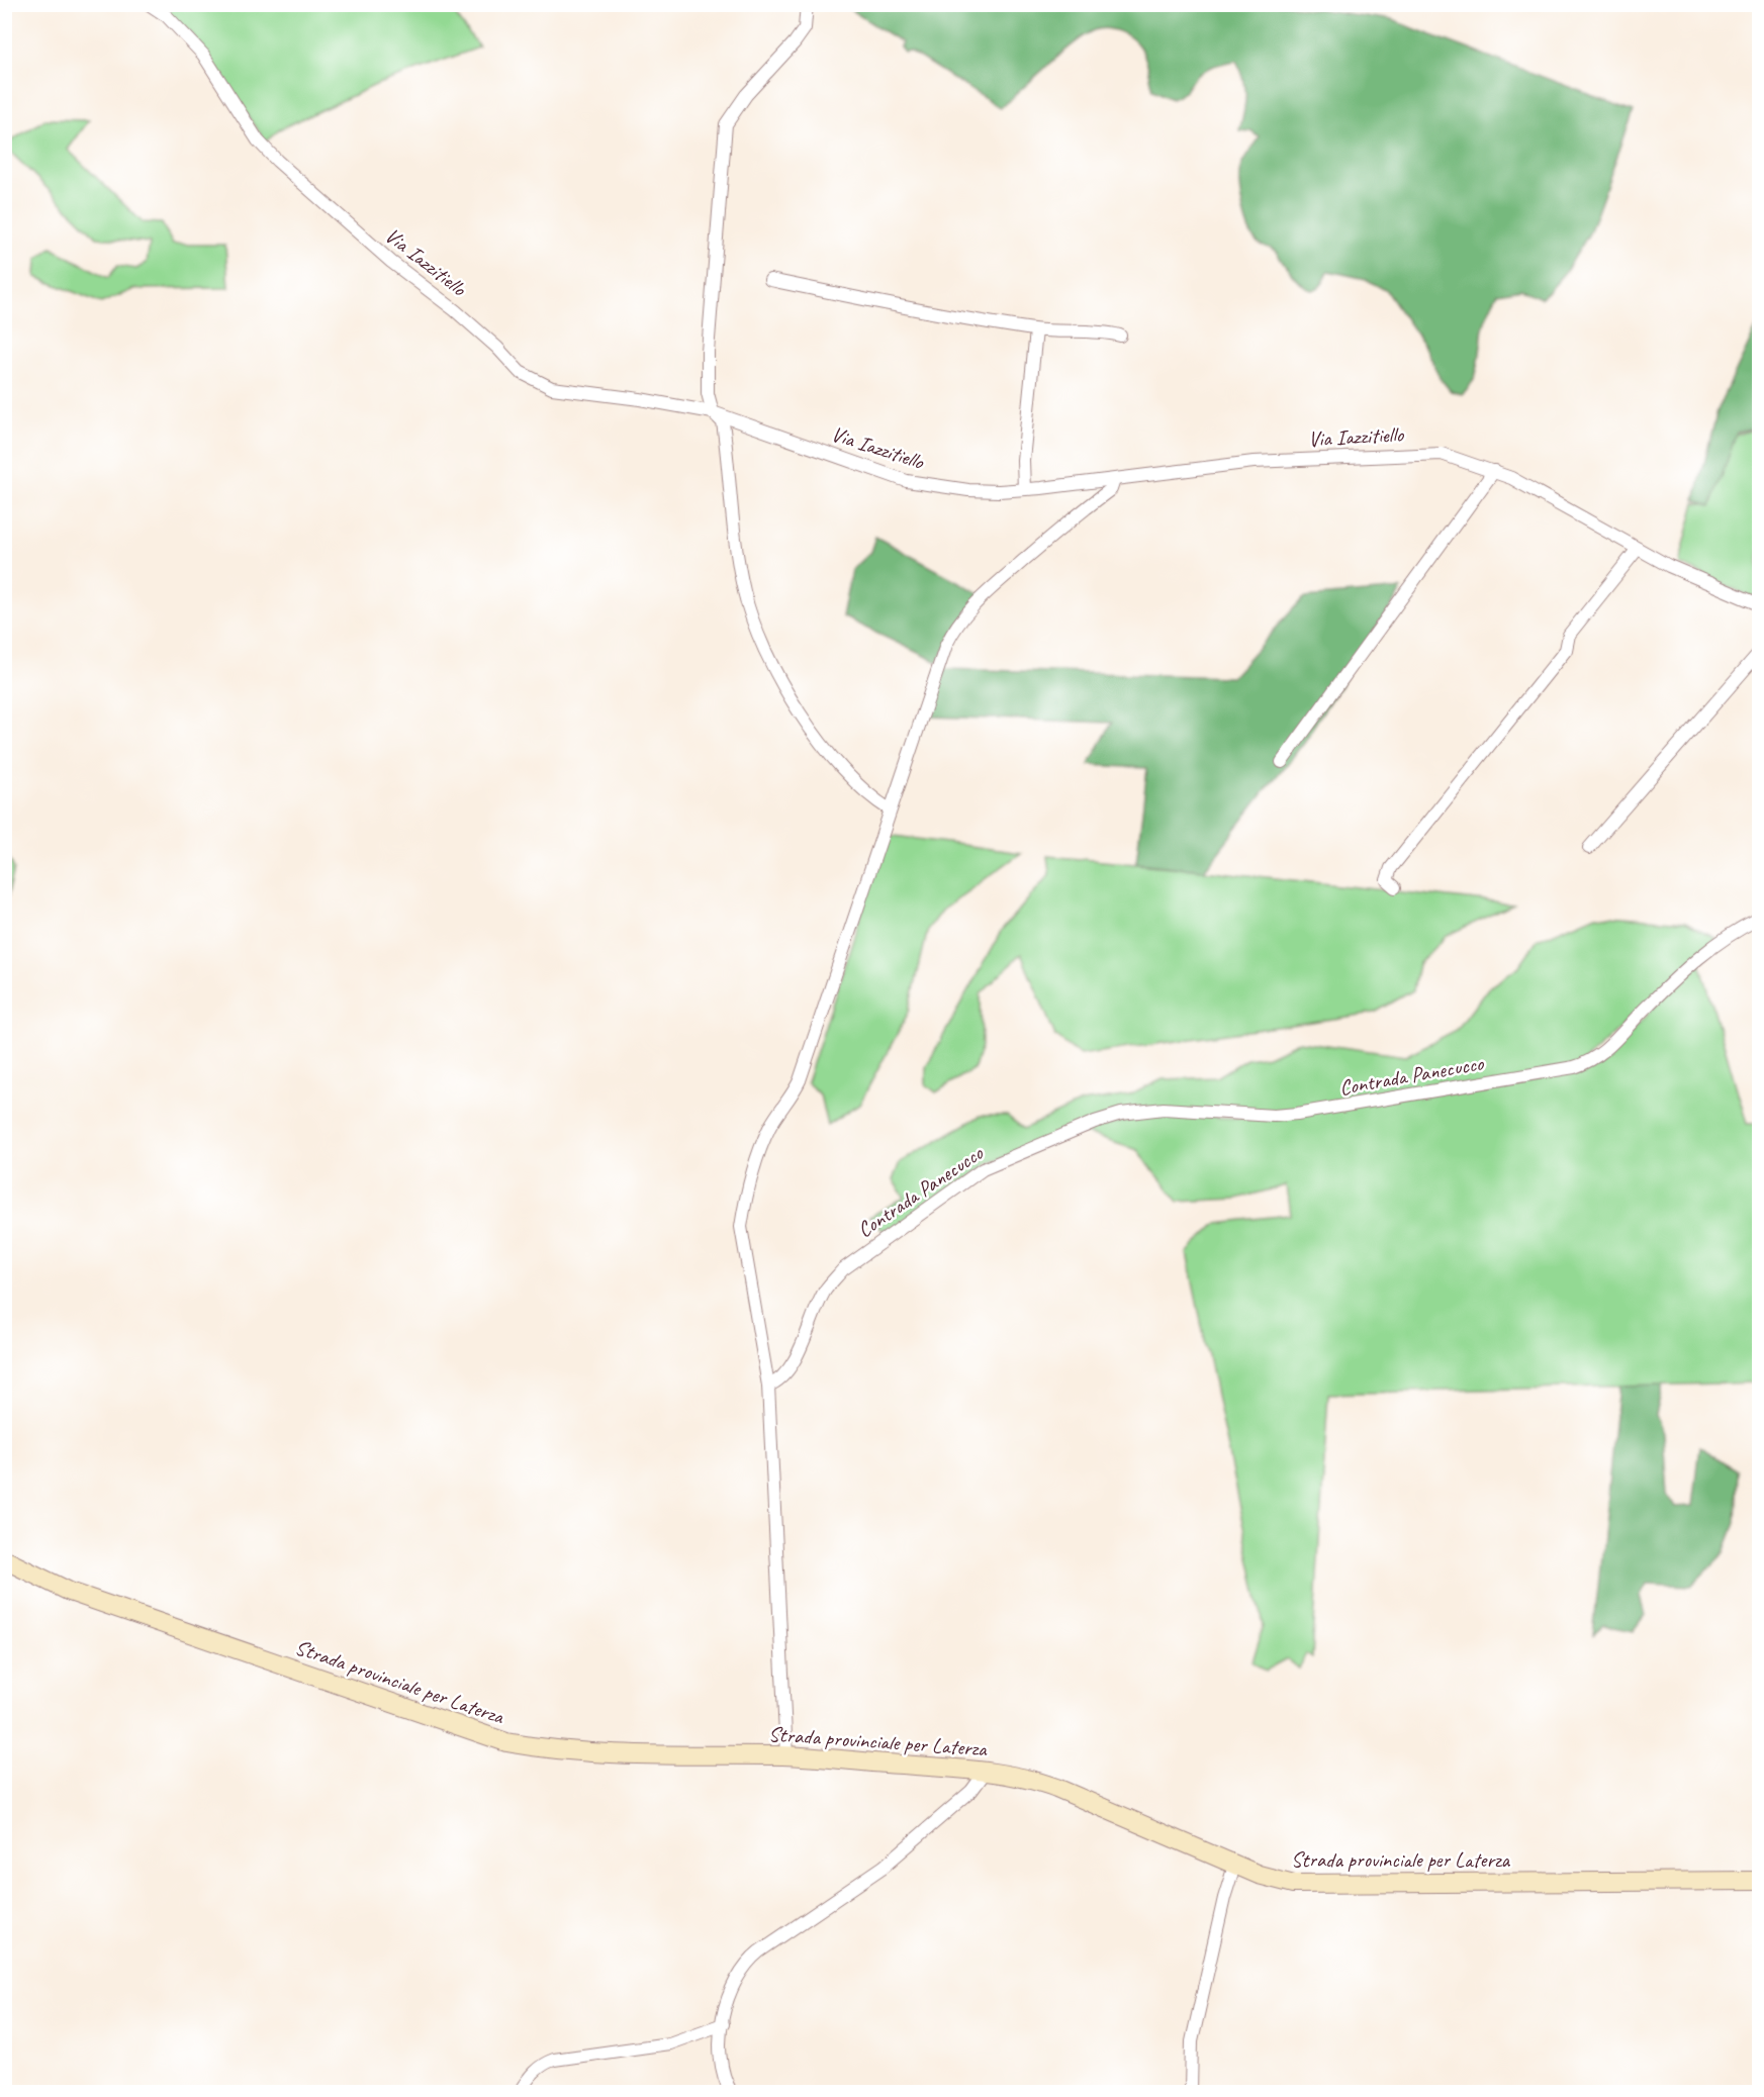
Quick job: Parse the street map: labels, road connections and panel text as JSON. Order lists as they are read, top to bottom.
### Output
{
  "streets": {
    "main road": ["Strada provinciale per Laterza"],
    "street": ["Via Iazzitiello", "Contrada Panecucco"]
  }
}
